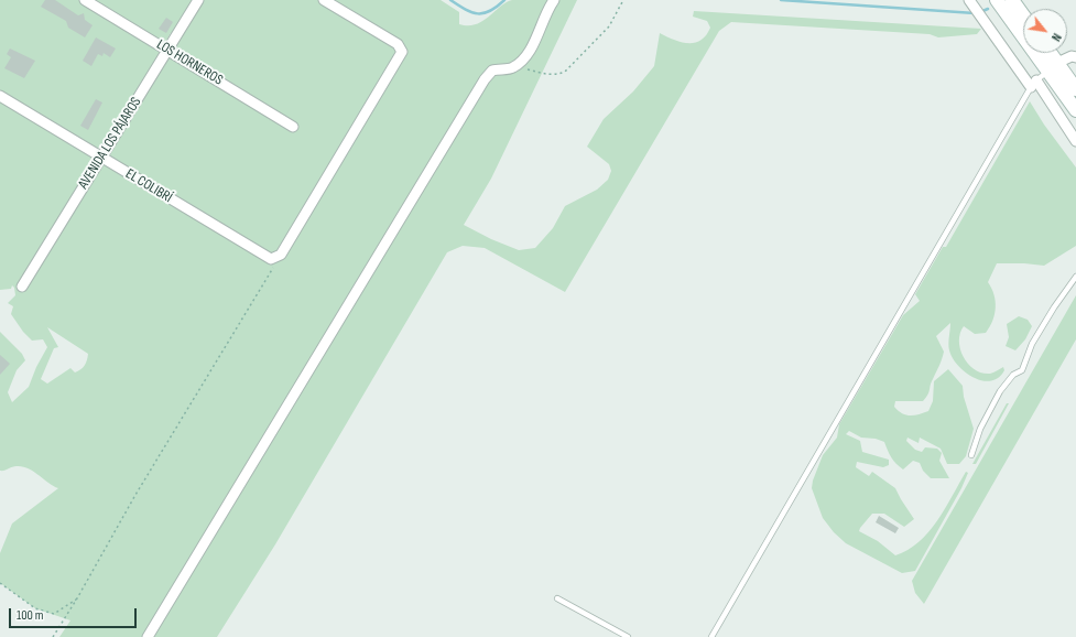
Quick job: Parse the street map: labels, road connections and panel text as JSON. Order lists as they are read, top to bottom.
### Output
{
  "streets": {
    "street": ["LOS HORNEROS", "AVENIDA LOS PÁJAROS", "EL COLIBRÍ"]
  },
  "crossings": [
    ["LOS HORNEROS", "AVENIDA LOS PÁJAROS"],
    ["AVENIDA LOS PÁJAROS", "EL COLIBRÍ"]
  ],
  "scale_bar": "100 m",
  "north": "bottom right"
}
